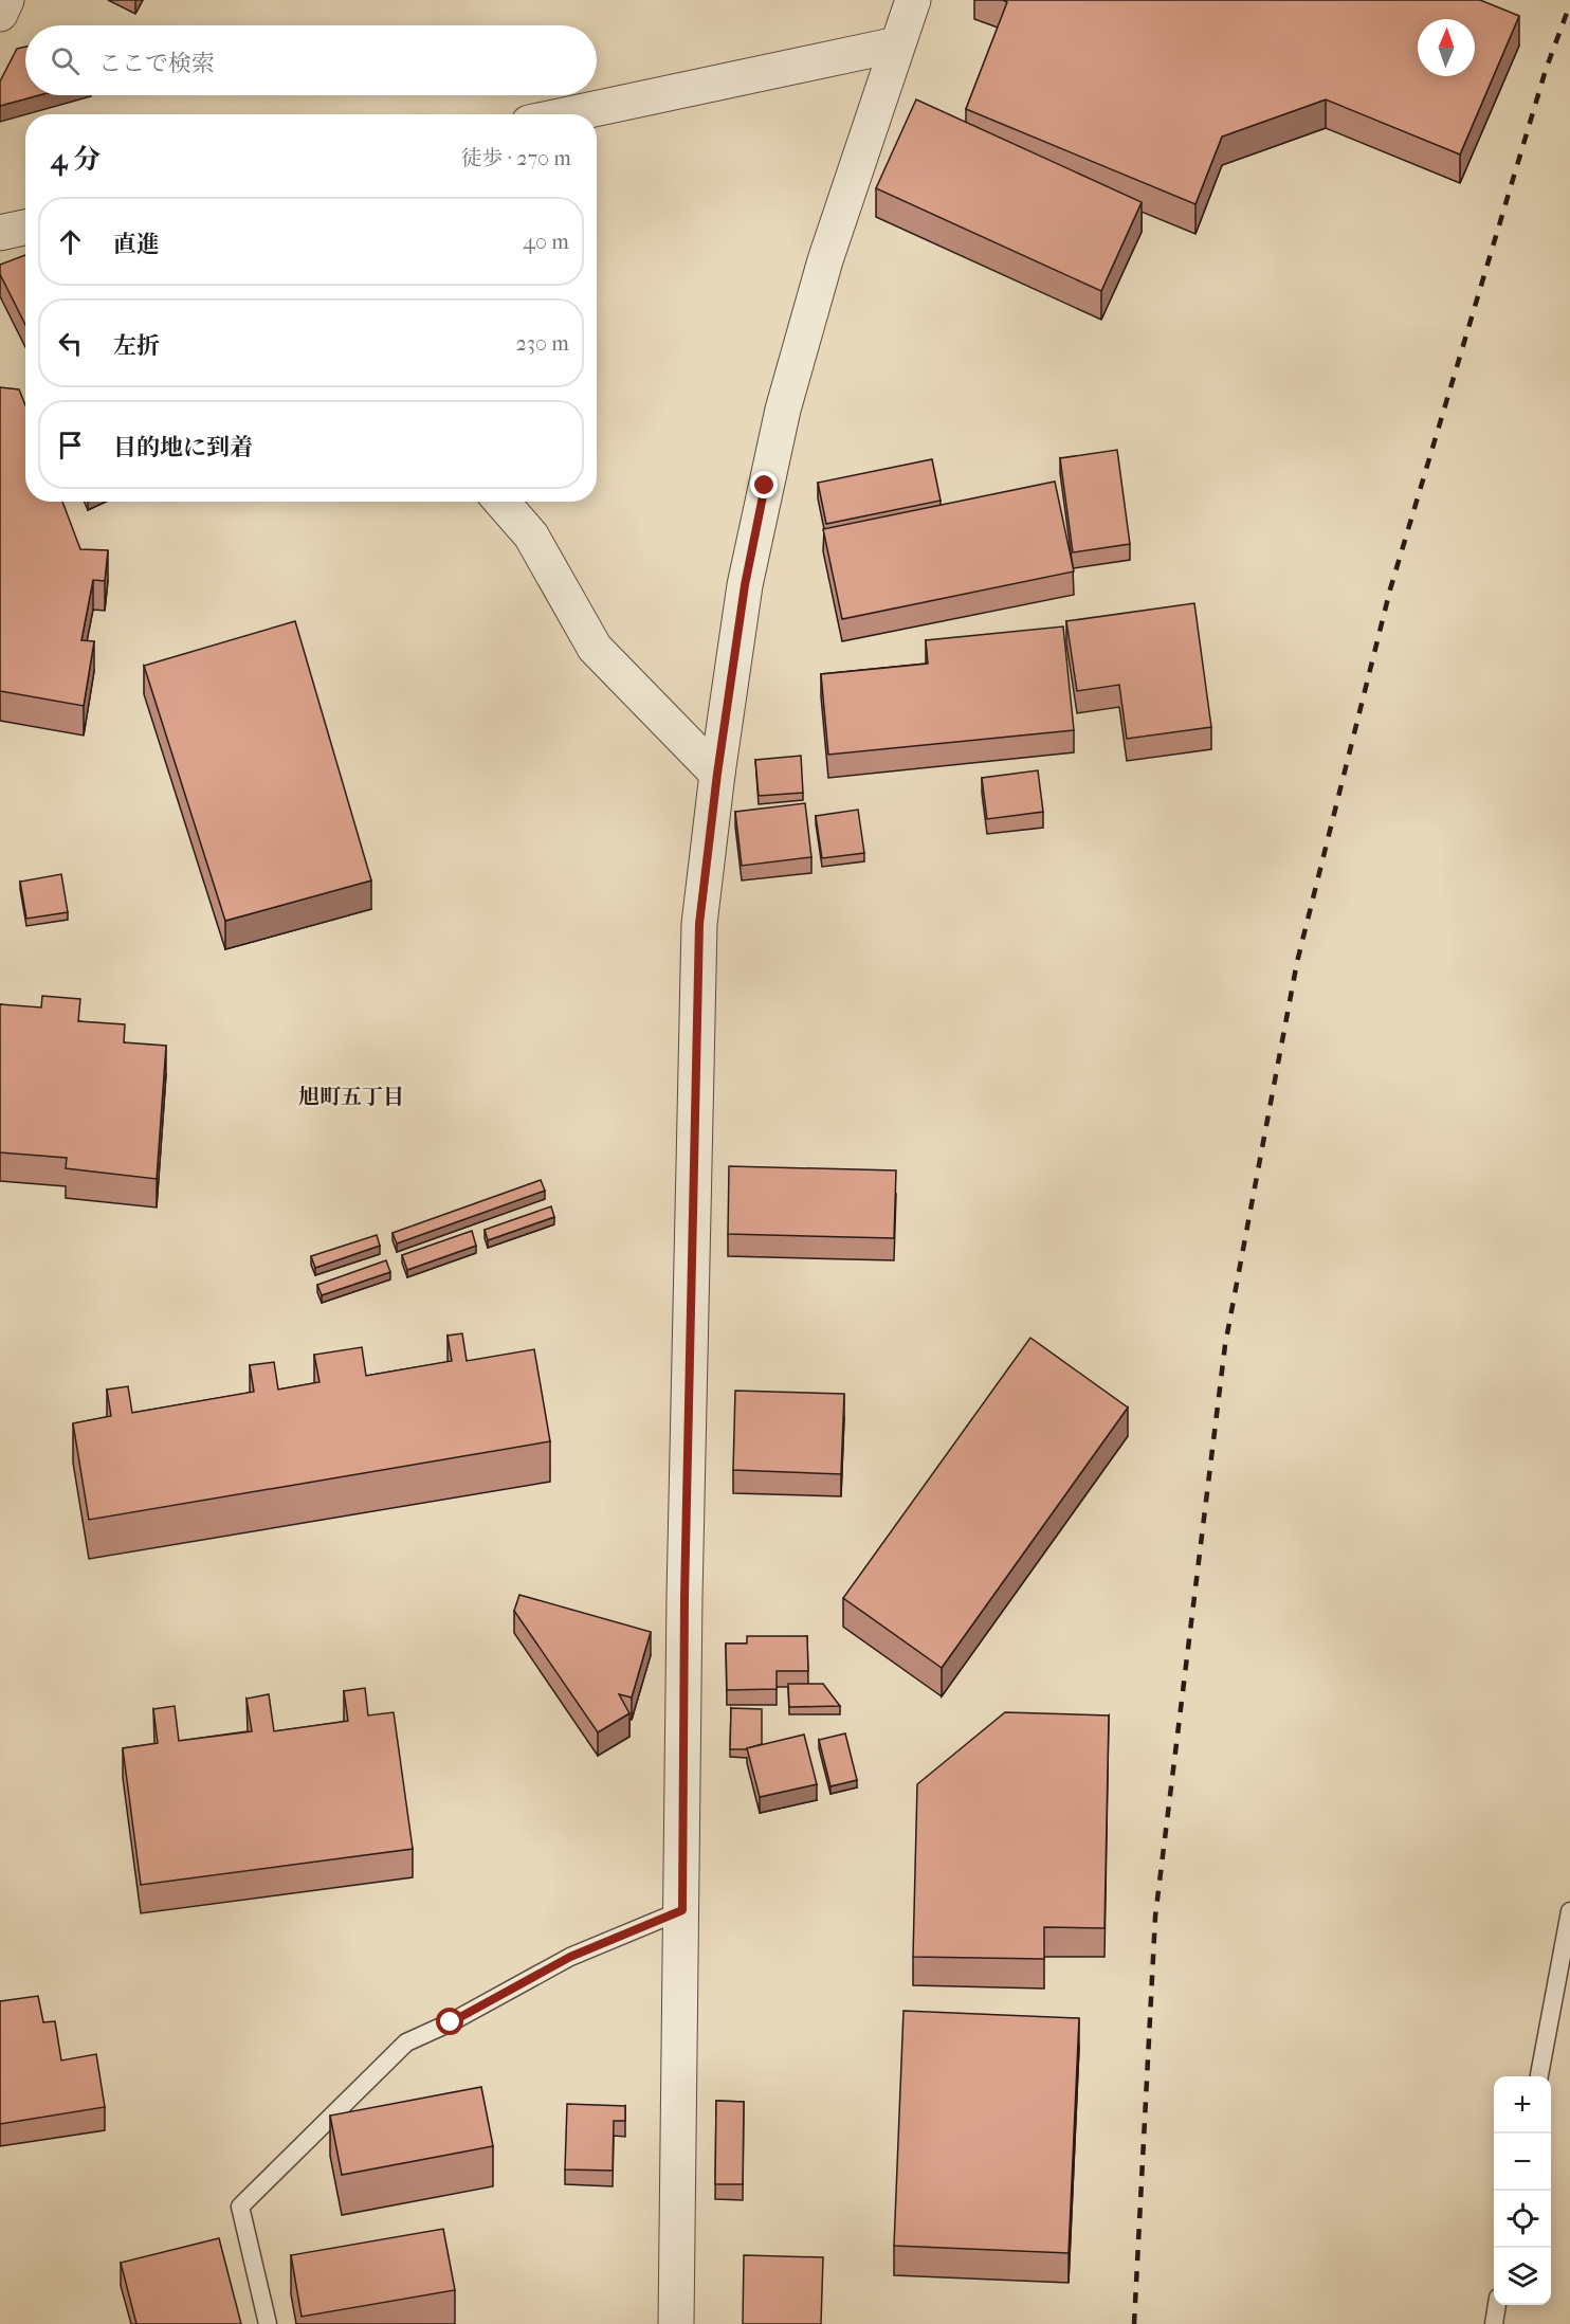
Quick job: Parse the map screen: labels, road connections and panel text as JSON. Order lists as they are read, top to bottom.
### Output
{
  "districts": ["旭町五丁目"],
  "north": "top",
  "page": {
    "search": "ここで検索",
    "heading": ["4 分", "徒歩 · 270 m"],
    "list": [
      ["直進", "40 m"],
      ["左折", "230 m"],
      "目的地に到着"
    ],
    "map_buttons": ["+", "−"]
  }
}
